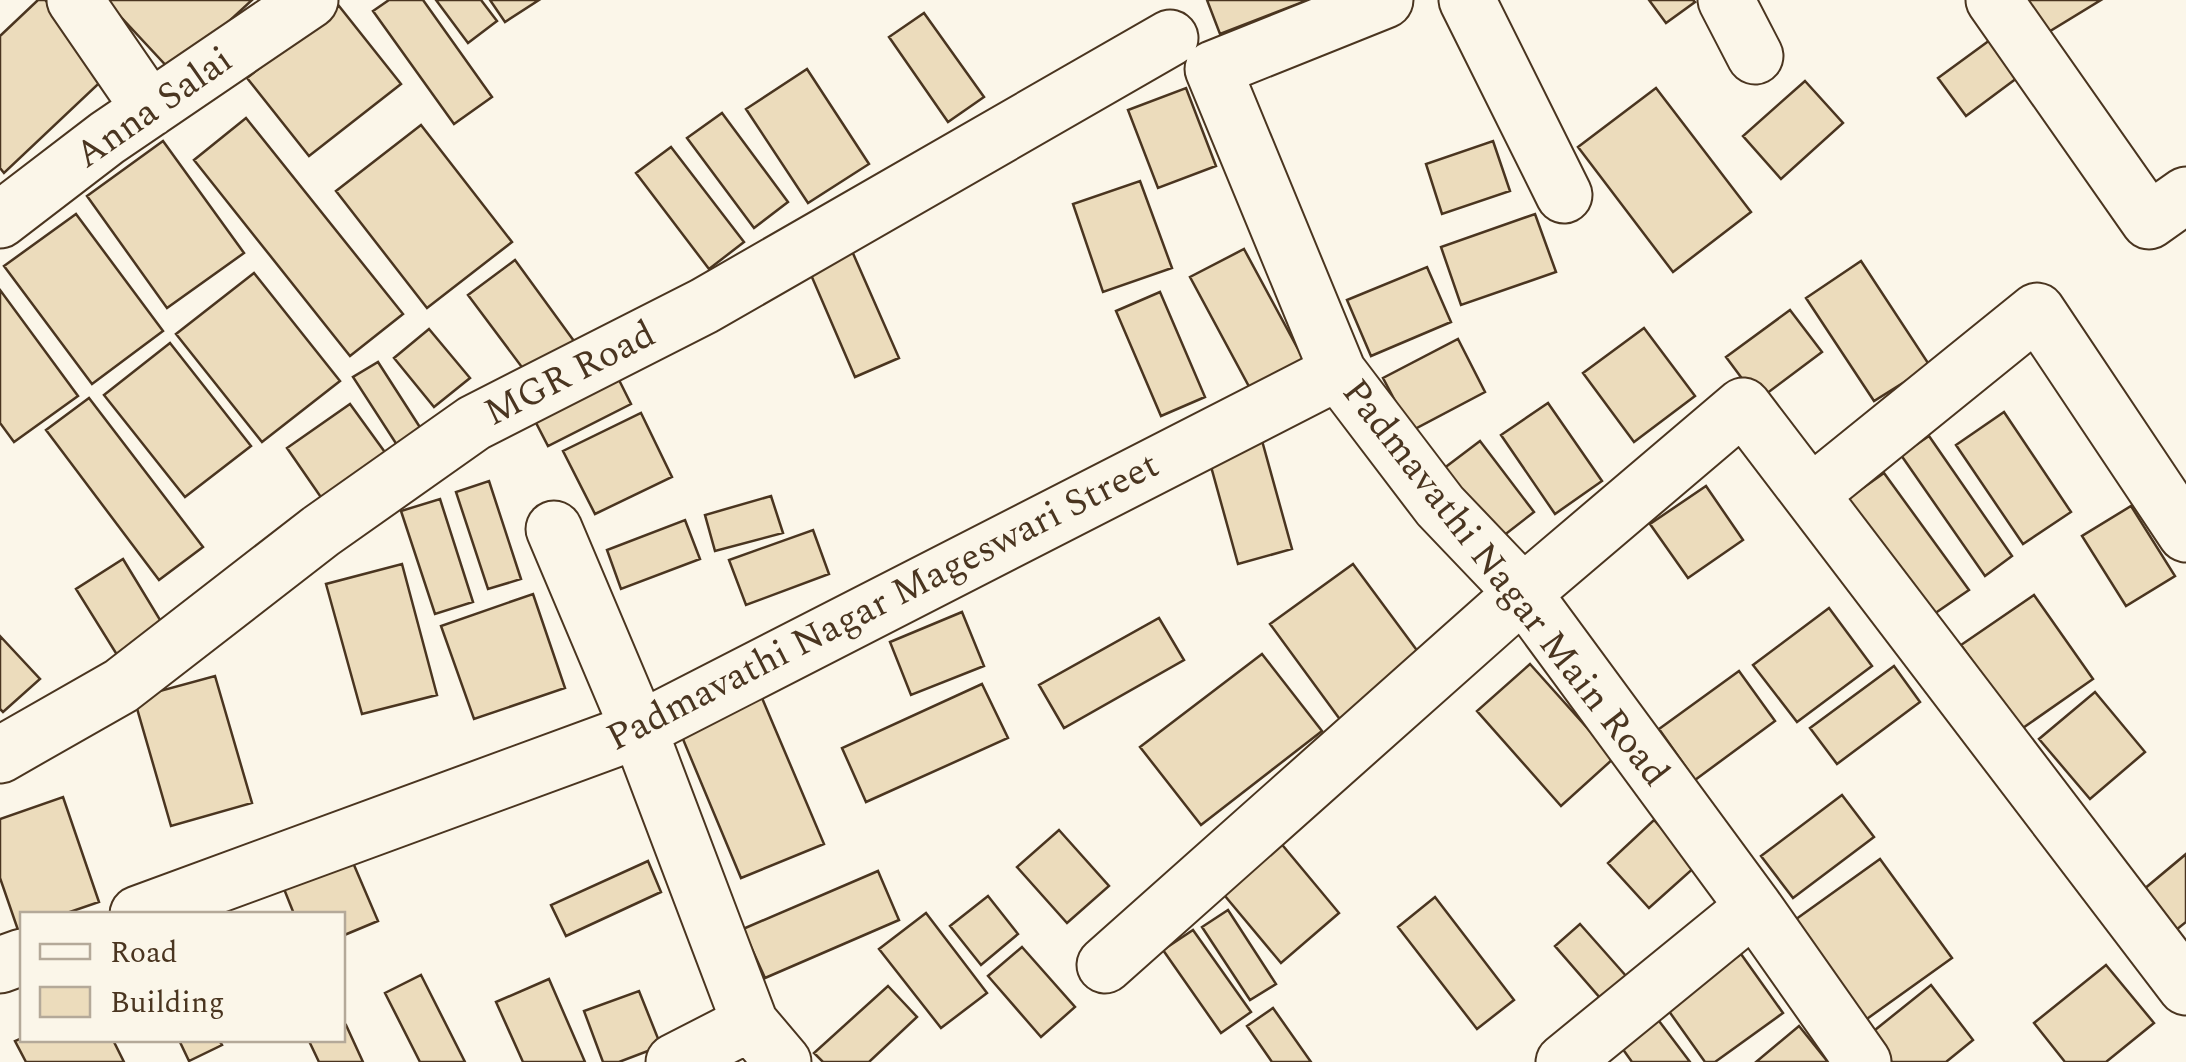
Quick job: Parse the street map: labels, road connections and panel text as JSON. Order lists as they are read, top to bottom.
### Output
{
  "streets": {
    "street": [
      "Anna Salai",
      "MGR Road",
      "Padmavathi Nagar Main Road",
      "Padmavathi Nagar Mageswari Street"
    ]
  },
  "crossings": [
    ["MGR Road", "Padmavathi Nagar Main Road"],
    ["Padmavathi Nagar Main Road", "Padmavathi Nagar Mageswari Street"]
  ],
  "legend": ["Road", "Building"]
}
